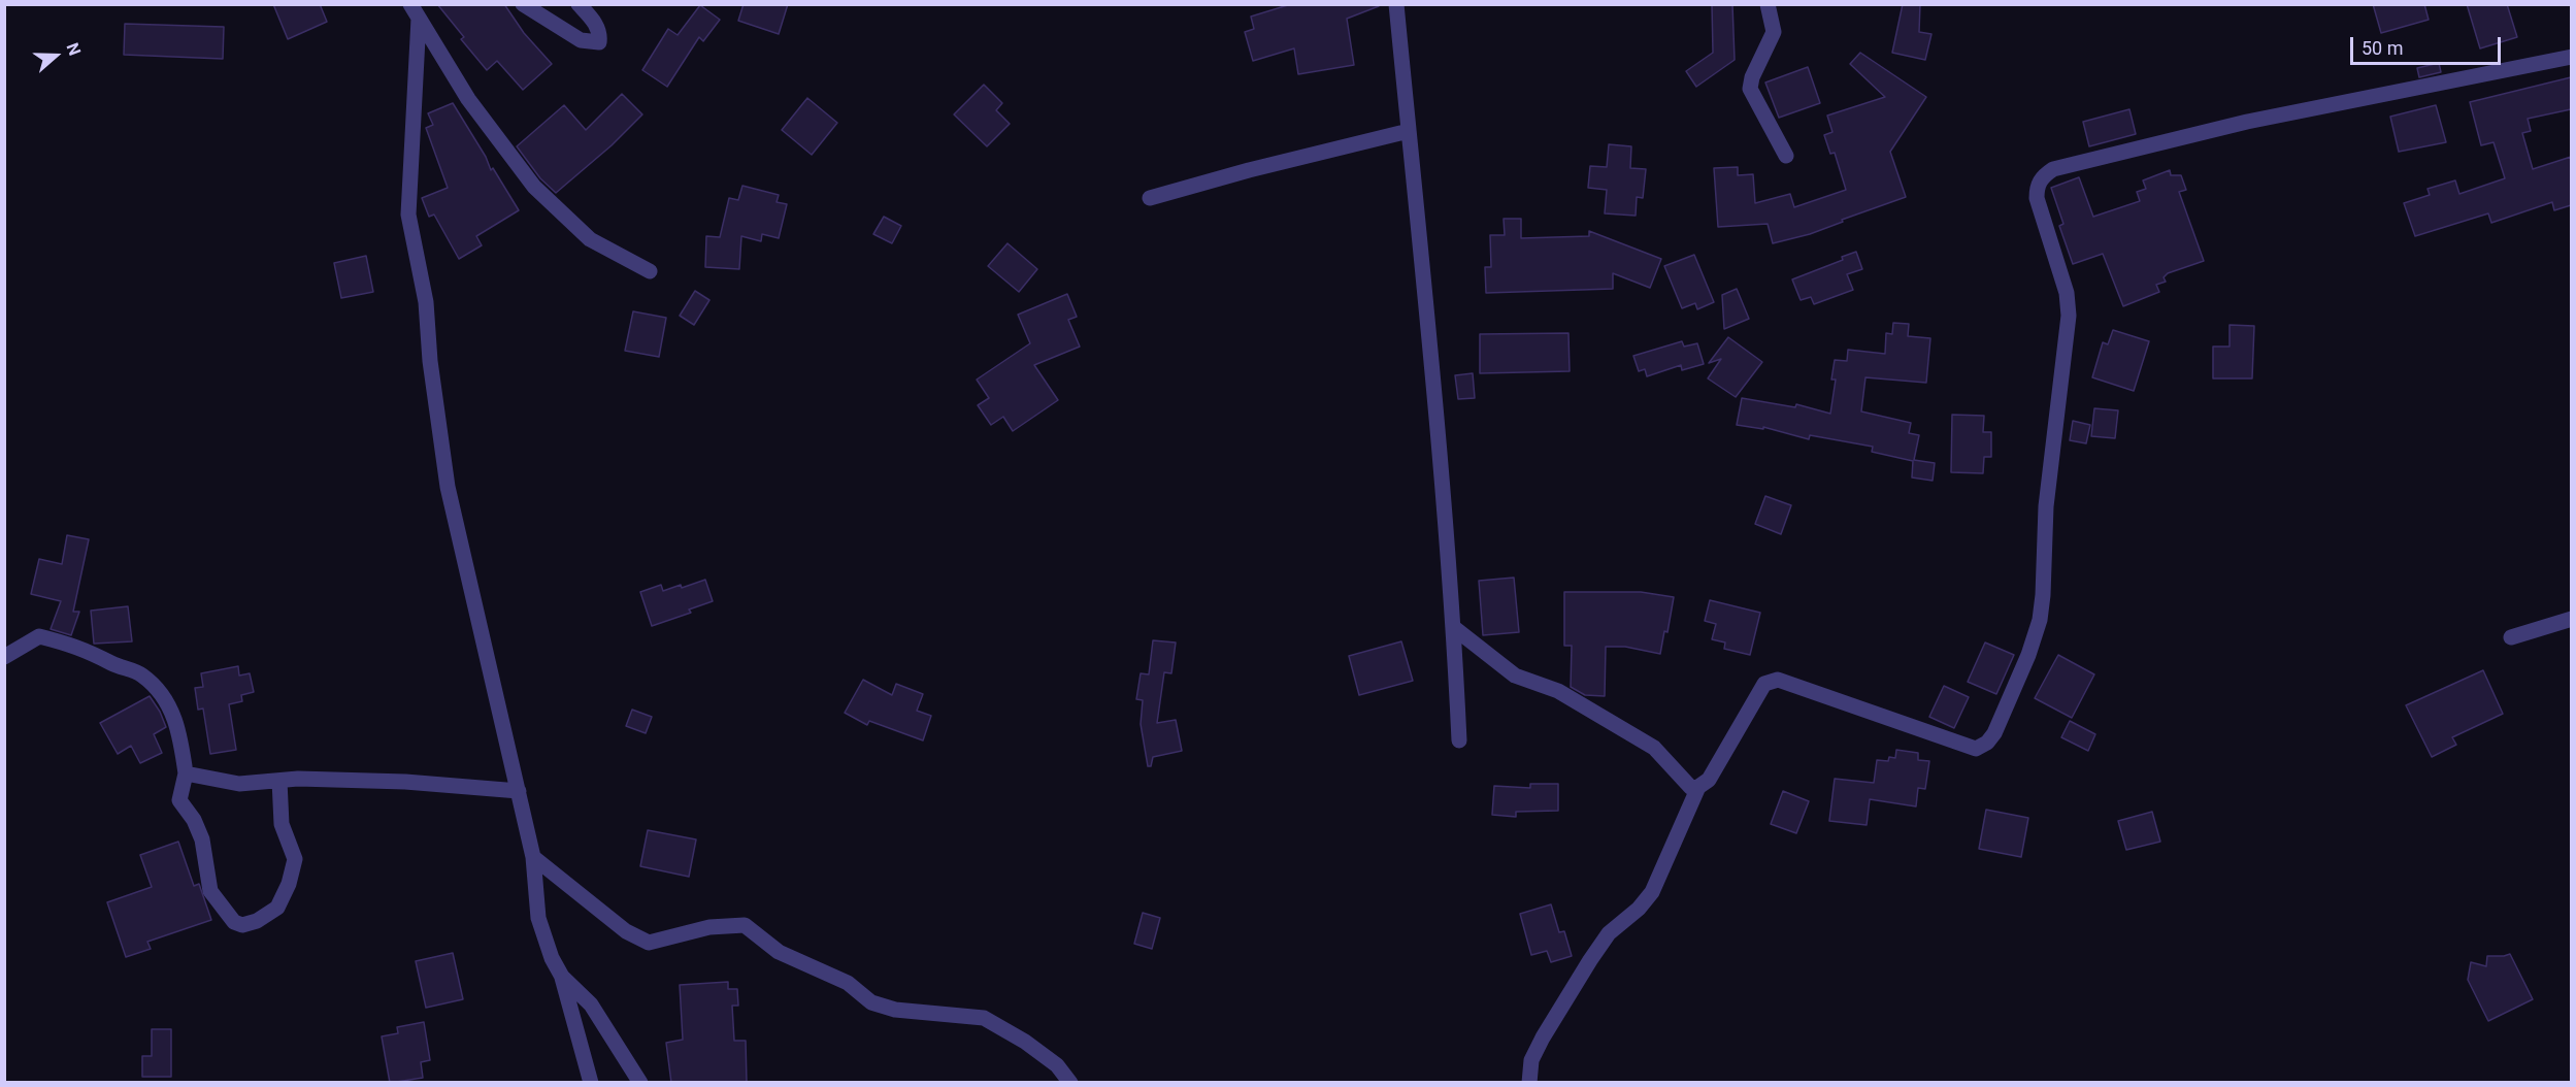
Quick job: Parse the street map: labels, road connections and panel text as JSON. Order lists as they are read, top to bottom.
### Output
{
  "scale_bar": "50 m",
  "north": "right"
}
